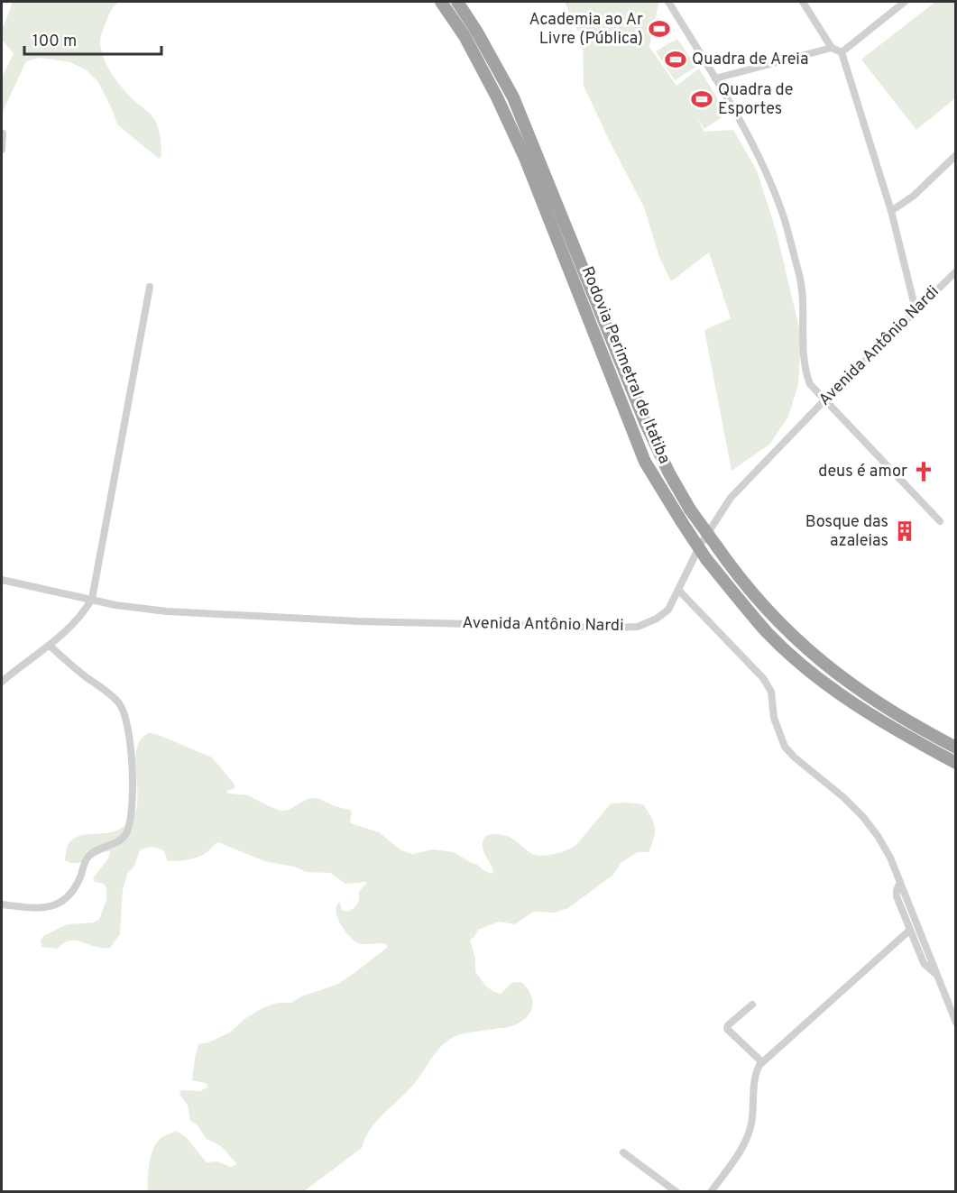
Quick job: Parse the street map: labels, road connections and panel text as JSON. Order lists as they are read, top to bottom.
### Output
{
  "streets": {
    "highway": ["Rodovia Perimetral de Itatiba"],
    "street": ["Avenida Antônio Nardi"]
  },
  "places": {
    "sports": ["Academia ao Ar Livre (Pública)", "Quadra de Areia", "Quadra de Esportes"],
    "church": ["deus é amor"],
    "building": ["Bosque das azaleias"]
  },
  "scale_bar": "100 m"
}
